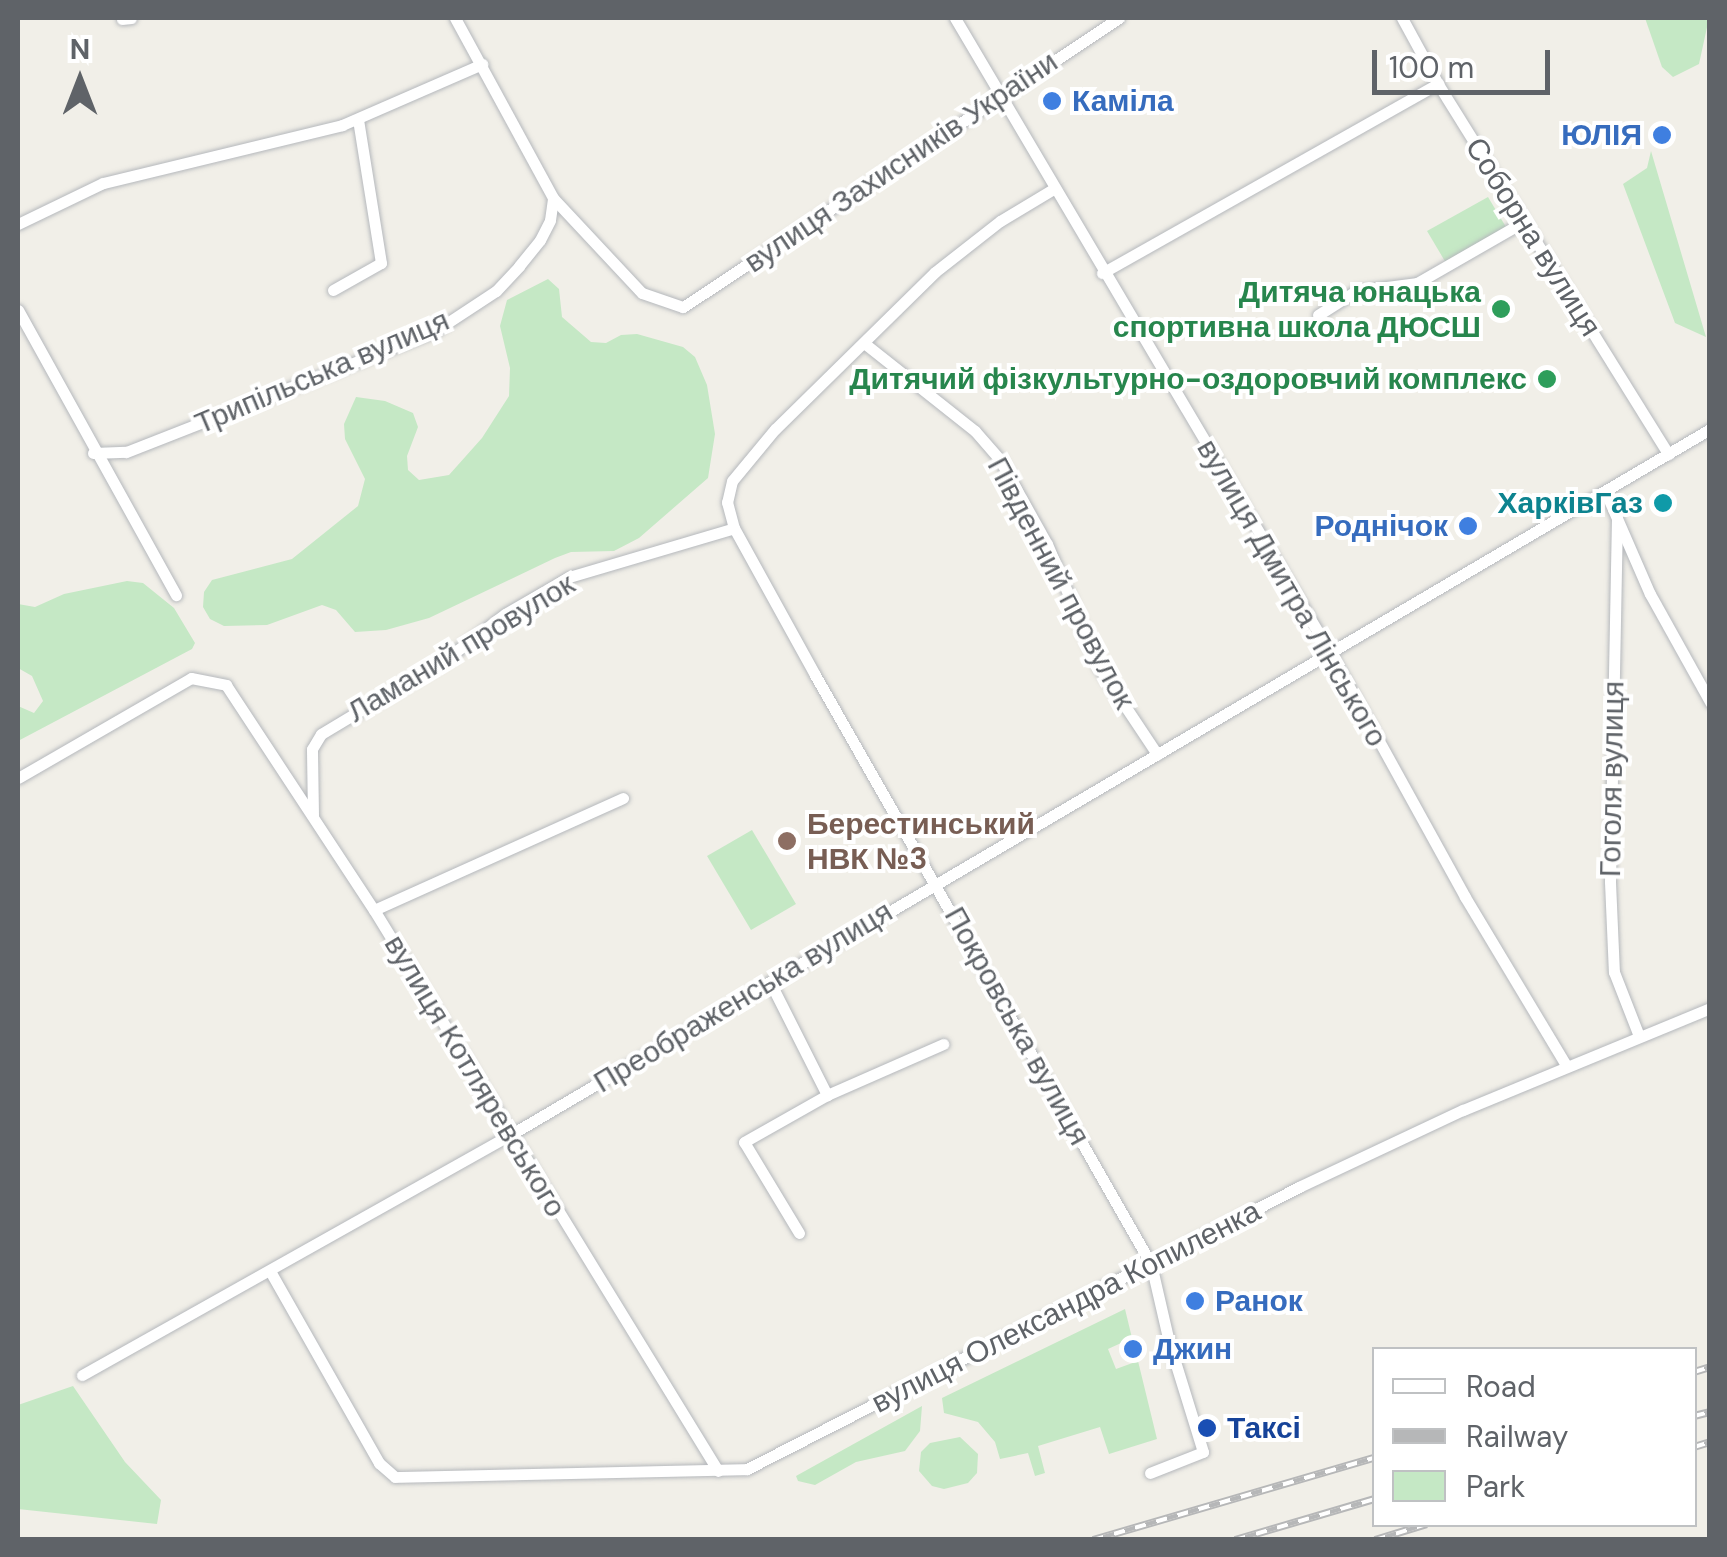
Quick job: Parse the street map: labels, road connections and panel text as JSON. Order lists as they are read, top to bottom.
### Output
{
  "streets": {
    "street": [
      "вулиця Захисників України",
      "Соборна вулиця",
      "Трипільська вулиця",
      "Південний провулок",
      "вулиця Дмитра Лінського",
      "Ламаний провулок",
      "Гоголя вулиця",
      "Преображенська вулиця",
      "Покровська вулиця",
      "вулиця Котляревського",
      "вулиця Олександра Копиленка"
    ]
  },
  "crossings": [
    ["вулиця Захисників України", "Трипільська вулиця"],
    ["вулиця Захисників України", "вулиця Дмитра Лінського"],
    ["Соборна вулиця", "Преображенська вулиця"],
    ["Південний провулок", "Преображенська вулиця"],
    ["вулиця Дмитра Лінського", "Преображенська вулиця"],
    ["вулиця Дмитра Лінського", "вулиця Олександра Копиленка"],
    ["Ламаний провулок", "Покровська вулиця"],
    ["Ламаний провулок", "вулиця Котляревського"],
    ["Гоголя вулиця", "вулиця Олександра Копиленка"],
    ["Преображенська вулиця", "Покровська вулиця"],
    ["Преображенська вулиця", "вулиця Котляревського"],
    ["Преображенська вулиця", "вулиця Олександра Копиленка"],
    ["Покровська вулиця", "вулиця Олександра Копиленка"],
    ["вулиця Котляревського", "вулиця Олександра Копиленка"]
  ],
  "places": [
    "Каміла",
    "ЮЛІЯ",
    "Дитяча юнацька спортивна школа ДЮСШ",
    "Дитячий фізкультурно-оздоровчий комплекс",
    "ХарківГаз",
    "Роднічок",
    "Берестинський НВК №3",
    "Ранок",
    "Джин",
    "Таксі"
  ],
  "legend": ["Road", "Railway", "Park"],
  "scale_bar": "100 m",
  "north": "top"
}
